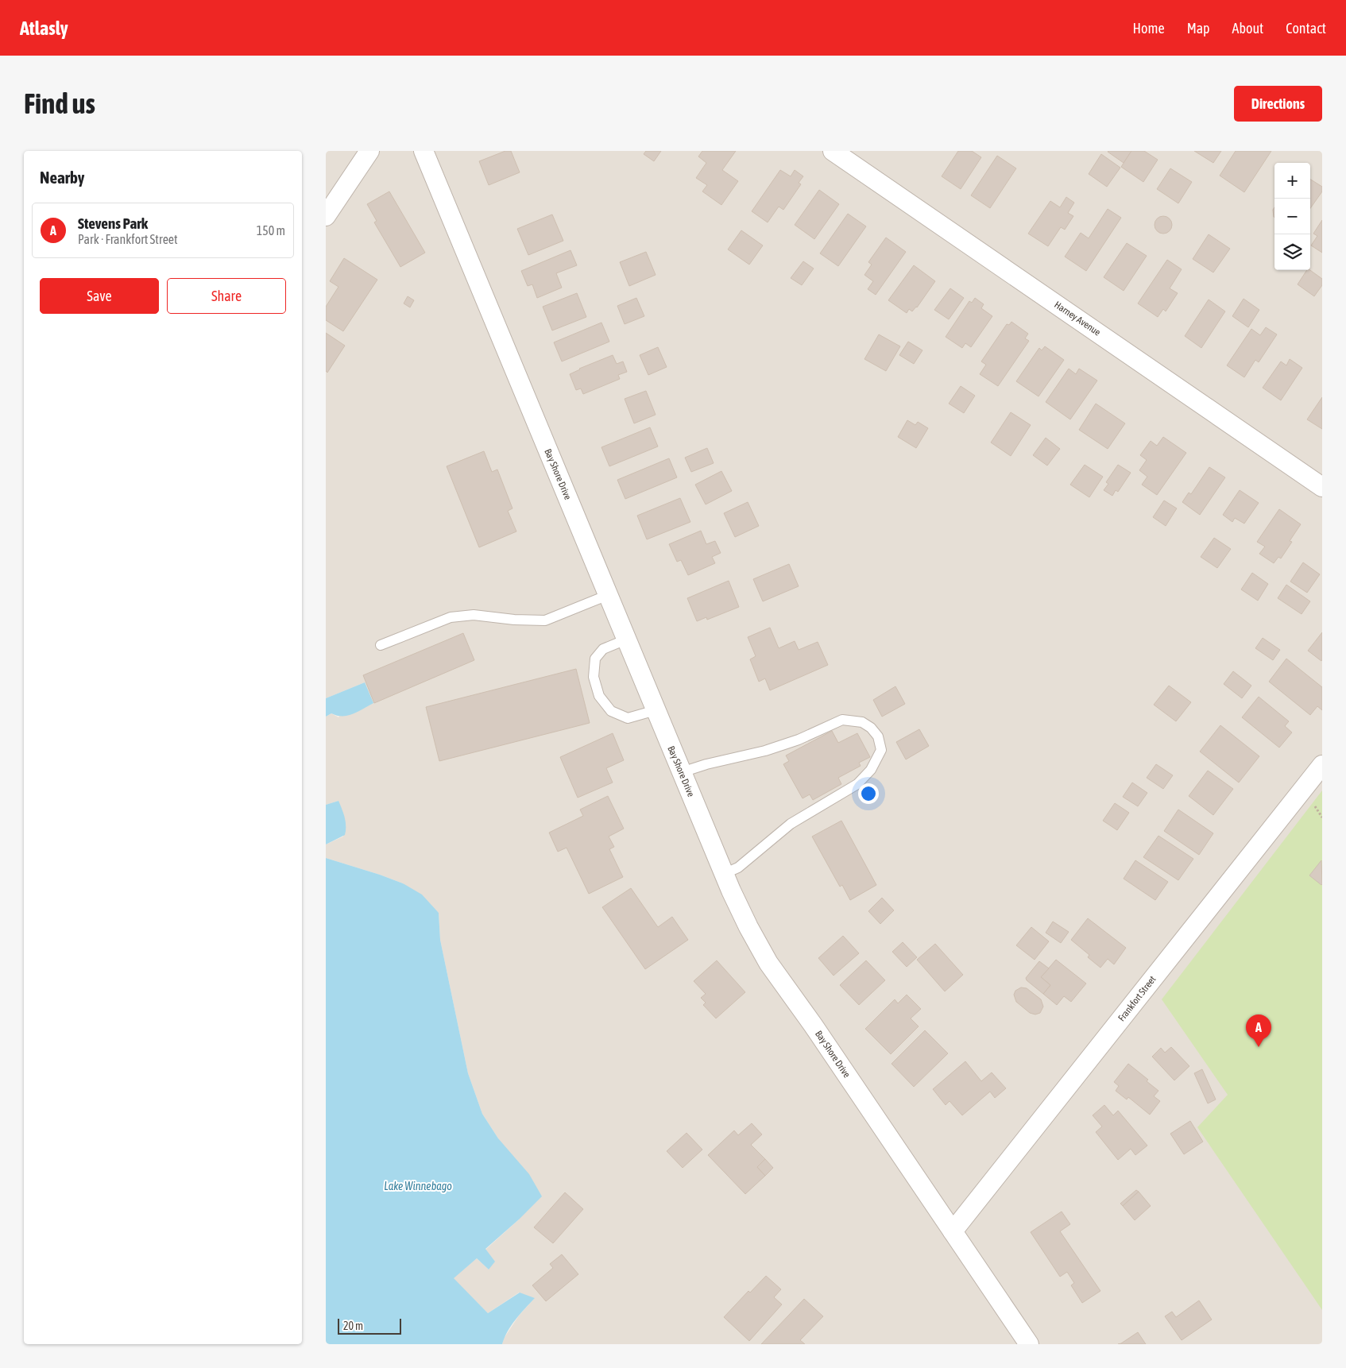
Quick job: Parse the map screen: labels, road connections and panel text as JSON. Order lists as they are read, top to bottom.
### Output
{
  "streets": {
    "street": ["Harney Avenue", "Bay Shore Drive", "Frankfort Street"]
  },
  "crossings": [
    ["Bay Shore Drive", "Frankfort Street"]
  ],
  "water": ["Lake Winnebago"],
  "scale_bar": "20 m",
  "page": {
    "header": "Atlasly",
    "nav": [
      "Home",
      "Map",
      "About",
      "Contact"
    ],
    "buttons": [
      "Directions",
      ["Save", "Share"]
    ],
    "title": "Find us",
    "heading": "Nearby",
    "map_buttons": ["+", "−"],
    "list": [
      {
        "mark": "A",
        "name": "Stevens Park",
        "note": "Park · Frankfort Street",
        "value": "150 m"
      }
    ],
    "pins": "A",
    "scale": "20 m"
  }
}
